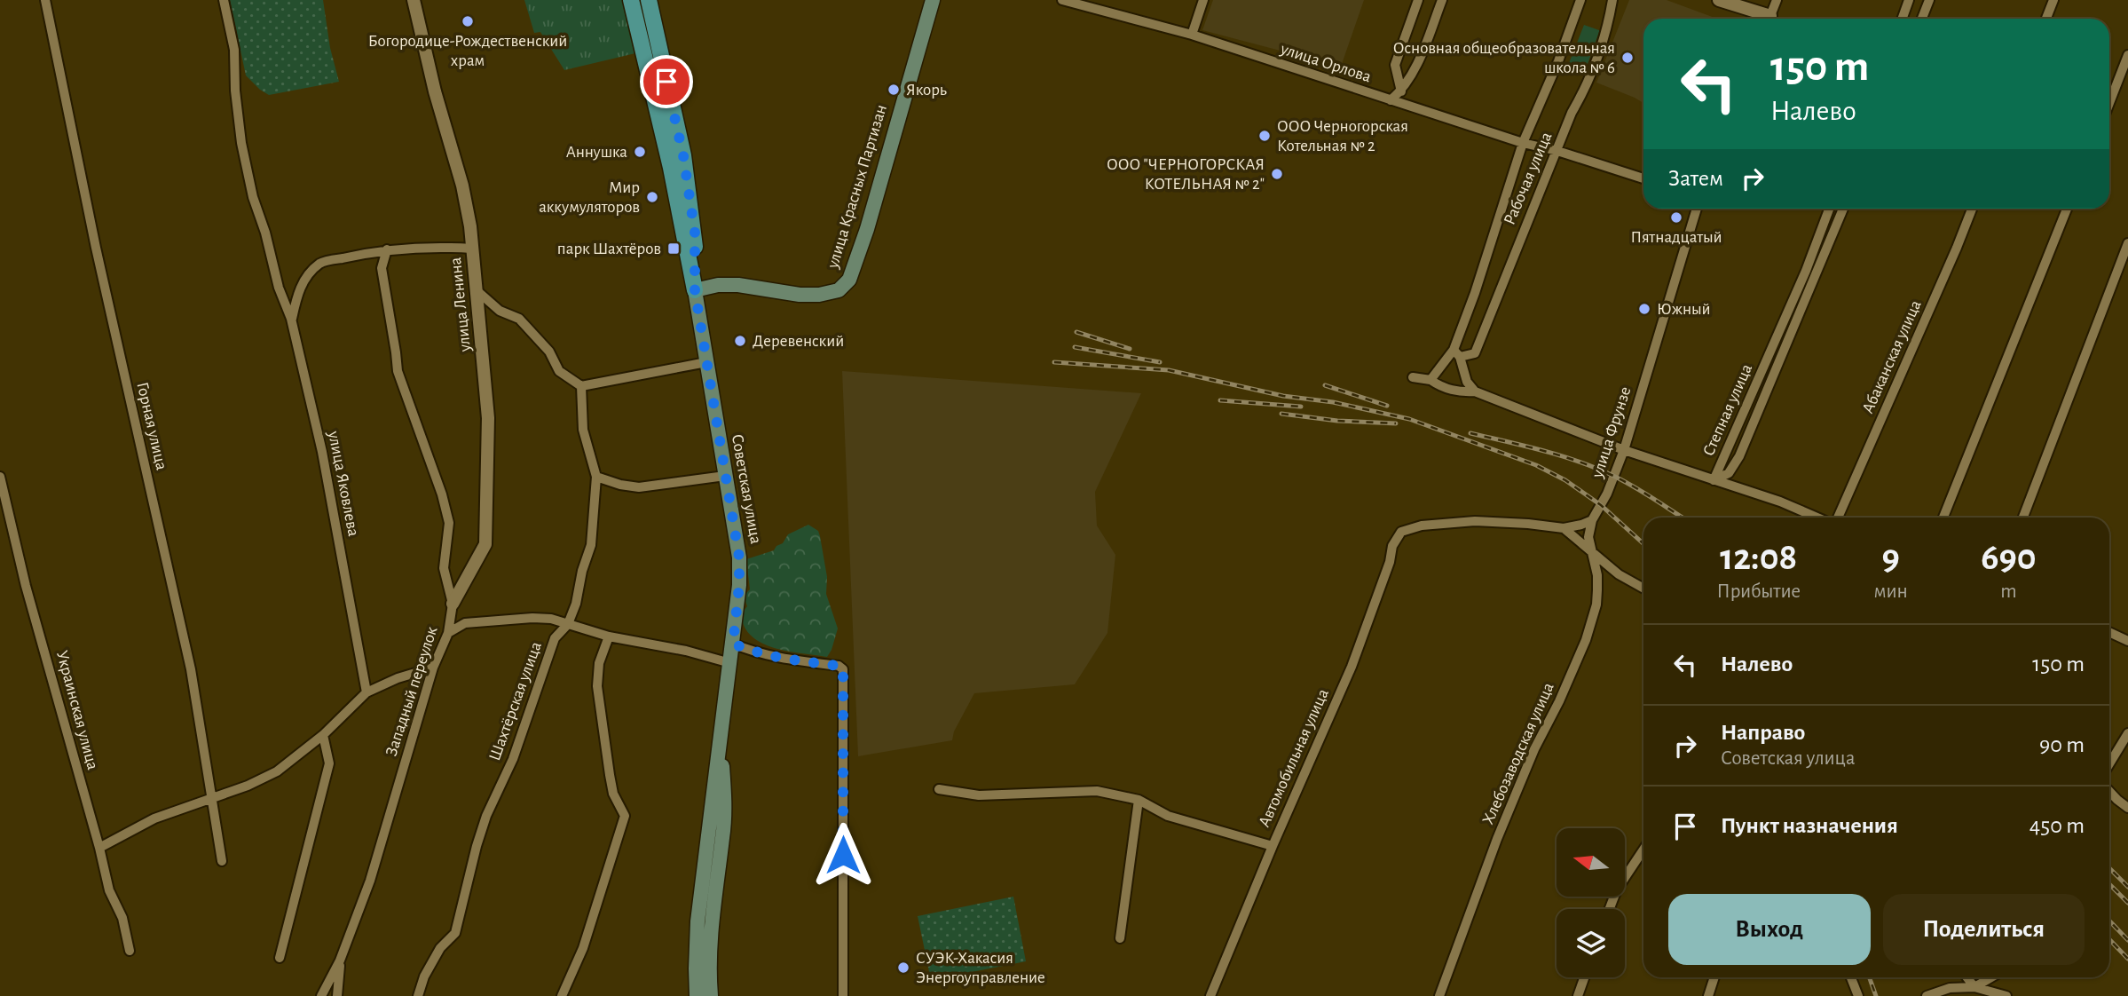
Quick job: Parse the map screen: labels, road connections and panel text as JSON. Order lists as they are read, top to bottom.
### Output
{
  "streets": {
    "main road": ["улица Красных Партизан", "Советская улица"],
    "street": [
      "улица Орлова",
      "Рабочая улица",
      "улица Ленина",
      "Абаканская улица",
      "Степная улица",
      "Горная улица",
      "улица Фрунзе",
      "улица Яковлева",
      "Западный переулок",
      "Шахтёрская улица",
      "Украинская улица",
      "Хлебозаводская улица",
      "Автомобильная улица"
    ]
  },
  "crossings": [
    ["улица Орлова", "Рабочая улица"],
    ["улица Красных Партизан", "Советская улица"],
    ["улица Ленина", "Западный переулок"],
    ["улица Фрунзе", "Хлебозаводская улица"]
  ],
  "places": {
    "other": [
      "Богородице-Рождественский храм",
      "Основная общеобразовательная школа № 6",
      "Якорь",
      "ООО Черногорская Котельная № 2",
      "Аннушка",
      "ООО \"ЧЕРНОГОРСКАЯ КОТЕЛЬНАЯ № 2\"",
      "Мир аккумуляторов",
      "Пятнадцатый",
      "Южный",
      "Деревенский",
      "СУЭК-Хакасия Энергоуправление"
    ],
    "transit": ["парк Шахтёров"]
  },
  "north": "left",
  "page": {
    "turn": ["150 m", "Налево"],
    "then": "Затем",
    "eta": [
      "12:08",
      "Прибытие",
      "9",
      "мин",
      "690",
      "m"
    ],
    "list": [
      {
        "name": "Налево",
        "value": "150 m"
      },
      {
        "name": "Направо",
        "note": "Советская улица",
        "value": "90 m"
      },
      {
        "name": "Пункт назначения",
        "value": "450 m"
      }
    ],
    "buttons": ["Выход", "Поделиться"]
  }
}
